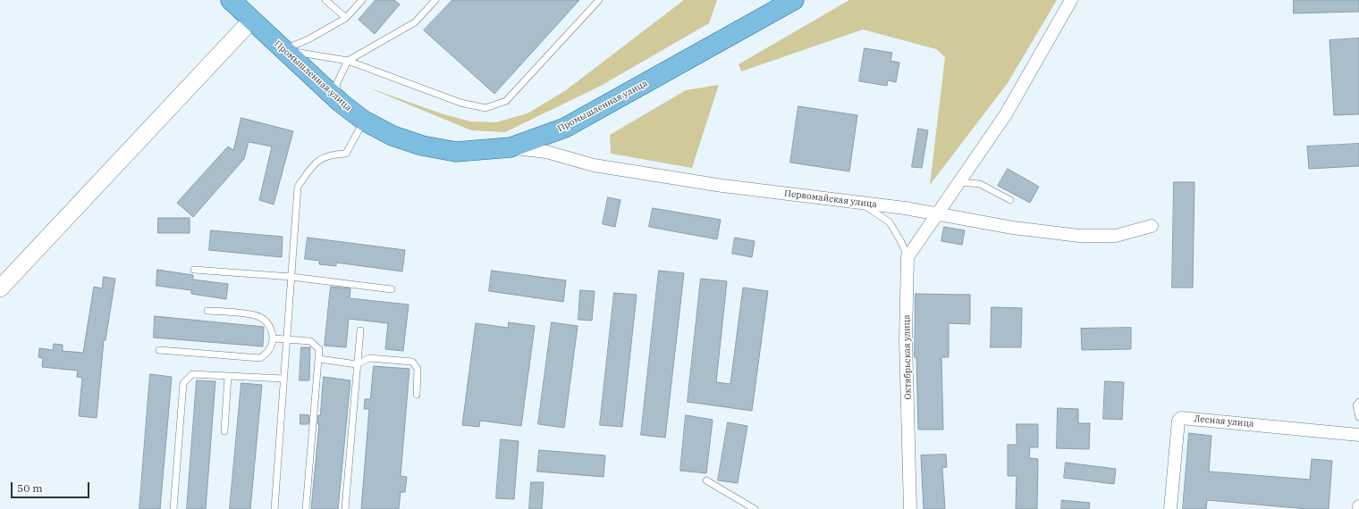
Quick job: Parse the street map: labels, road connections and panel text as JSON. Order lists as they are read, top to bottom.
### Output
{
  "streets": {
    "main road": ["Промышленная улица"],
    "street": ["Первомайская улица", "Октябрьская улица", "Лесная улица"]
  },
  "crossings": [
    ["Промышленная улица", "Первомайская улица"]
  ],
  "scale_bar": "50 m"
}
